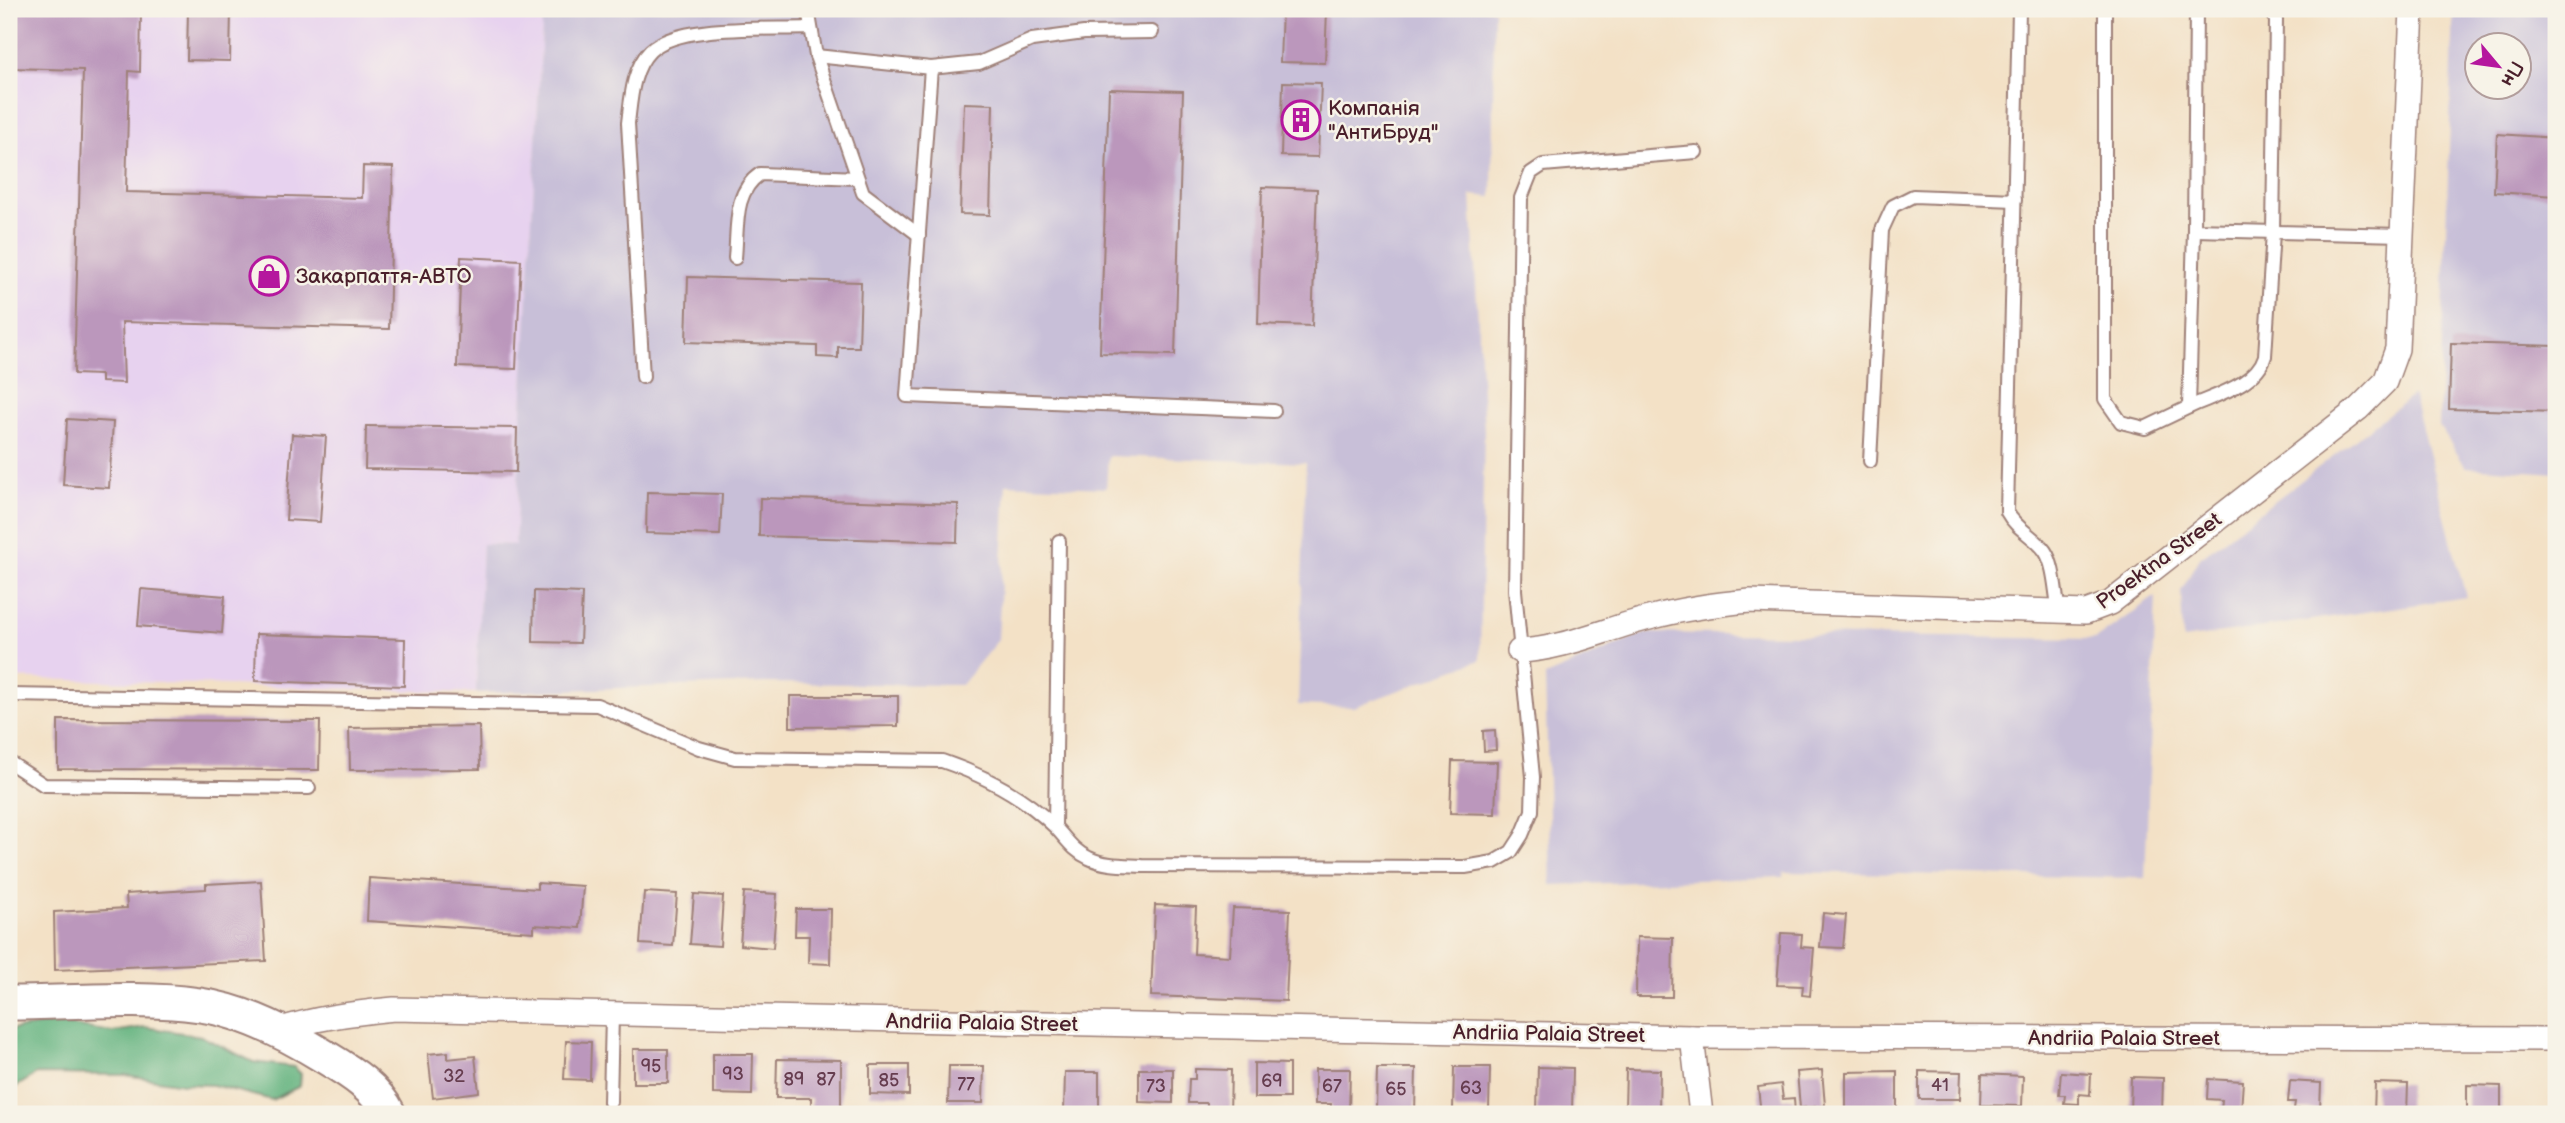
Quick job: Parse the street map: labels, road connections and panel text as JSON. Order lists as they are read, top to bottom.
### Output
{
  "streets": {
    "street": ["Proektna Street", "Andriia Palaia Street"]
  },
  "places": {
    "building": ["Компанія \"АнтиБруд\""],
    "shop": ["Закарпаття-АВТО"]
  },
  "house_numbers": [
    "95",
    "93",
    "32",
    "89",
    "87",
    "85",
    "69",
    "77",
    "41",
    "73",
    "67",
    "63",
    "65"
  ],
  "north": "bottom right"
}
